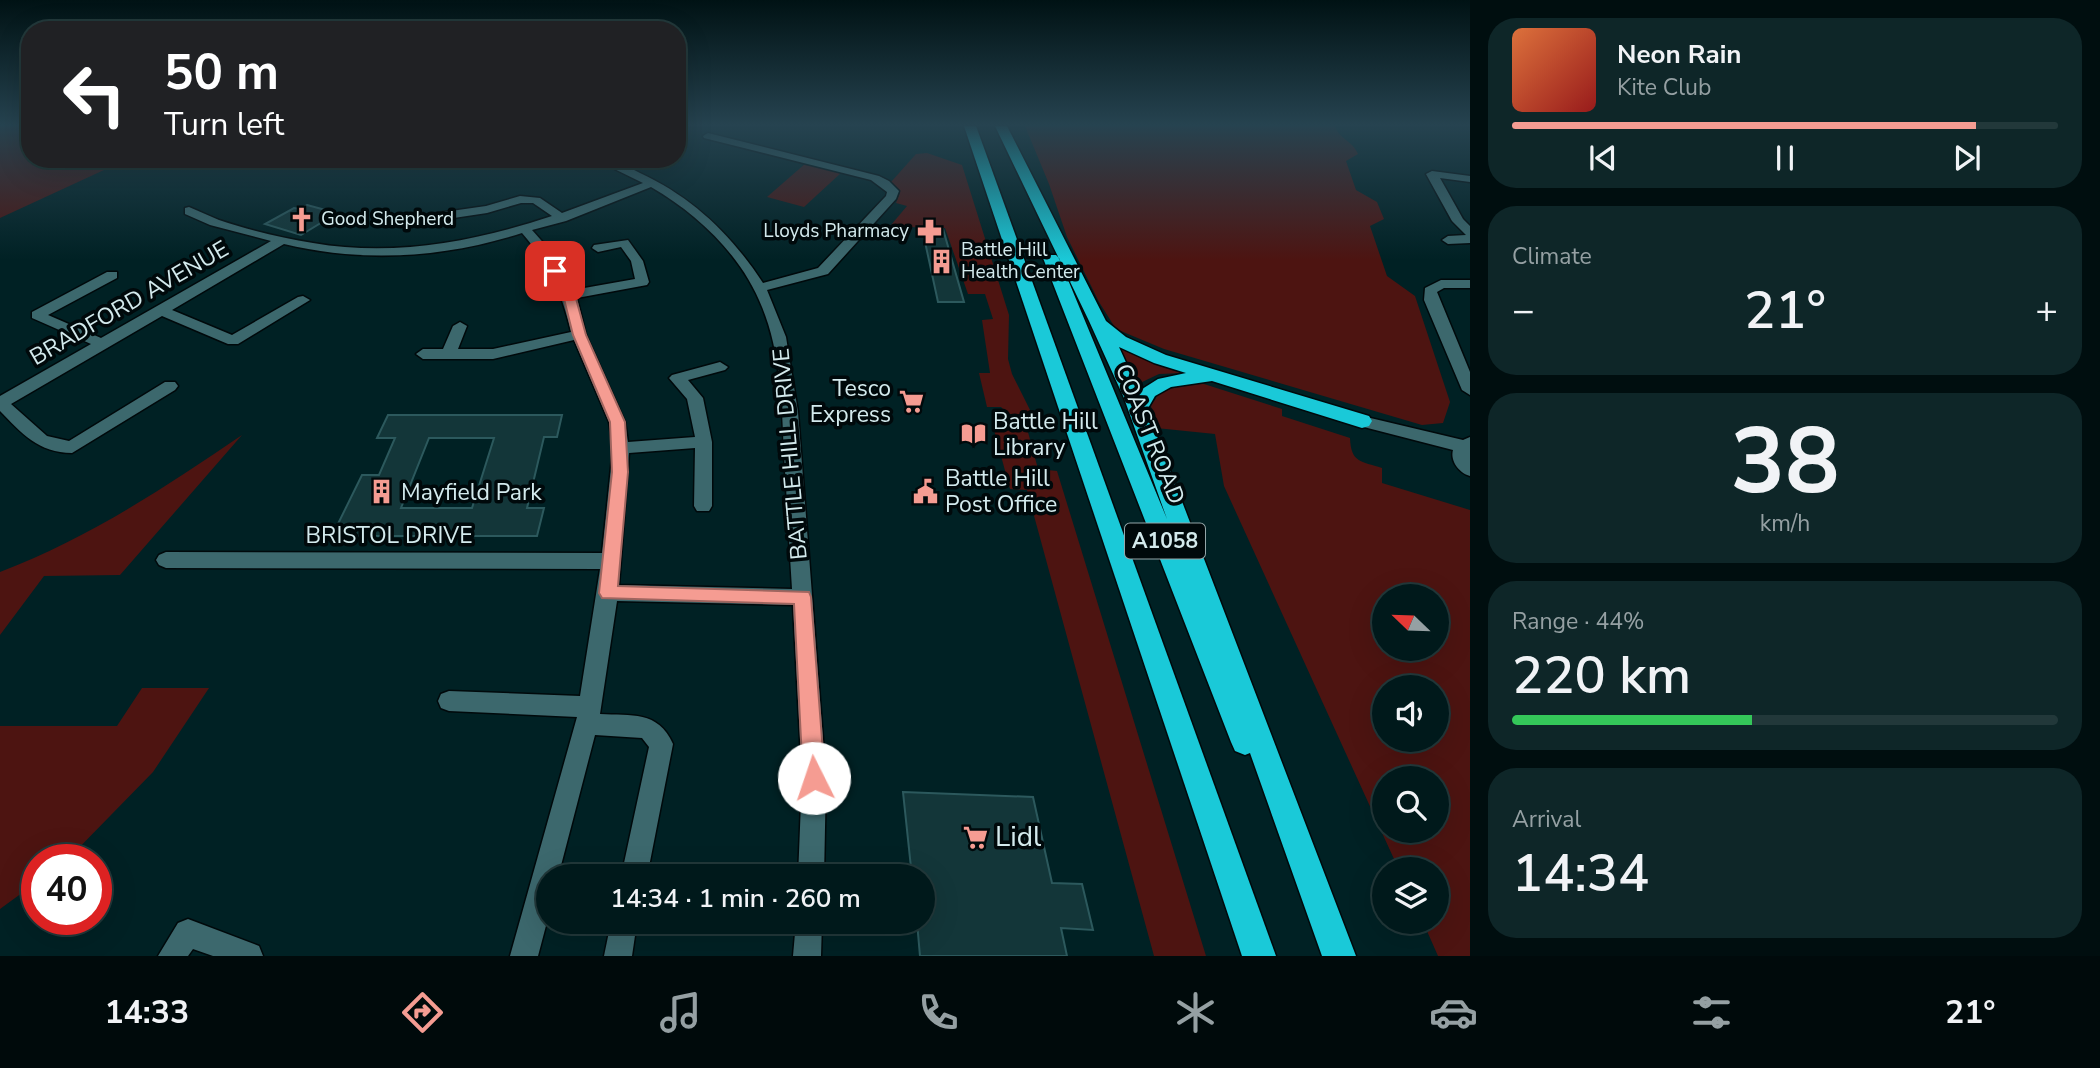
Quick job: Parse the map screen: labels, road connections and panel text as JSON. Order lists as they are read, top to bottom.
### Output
{
  "streets": {
    "highway": ["COAST ROAD", "A1058"],
    "street": ["BRADFORD AVENUE", "BATTLE HILL DRIVE", "BRISTOL DRIVE"]
  },
  "places": {
    "church": ["Good Shepherd"],
    "pharmacy": ["Lloyds Pharmacy"],
    "building": ["Battle Hill Health Center", "Mayfield Park"],
    "supermarket": ["Tesco Express", "Lidl"],
    "library": ["Battle Hill Library"],
    "public building": ["Battle Hill Post Office"]
  },
  "north": "top left",
  "page": {
    "turn": ["50 m", "Turn left"],
    "song": ["Neon Rain", "Kite Club"],
    "tile": [
      "Climate",
      ["38", "km/h"],
      ["Range · 44%", "220 km"],
      ["Arrival", "14:34"]
    ],
    "heat": ["−", "21°", "+"],
    "limit": "40",
    "trip": "14:34 · 1 min · 260 m",
    "tabs": ["14:33", "21°"]
  }
}
